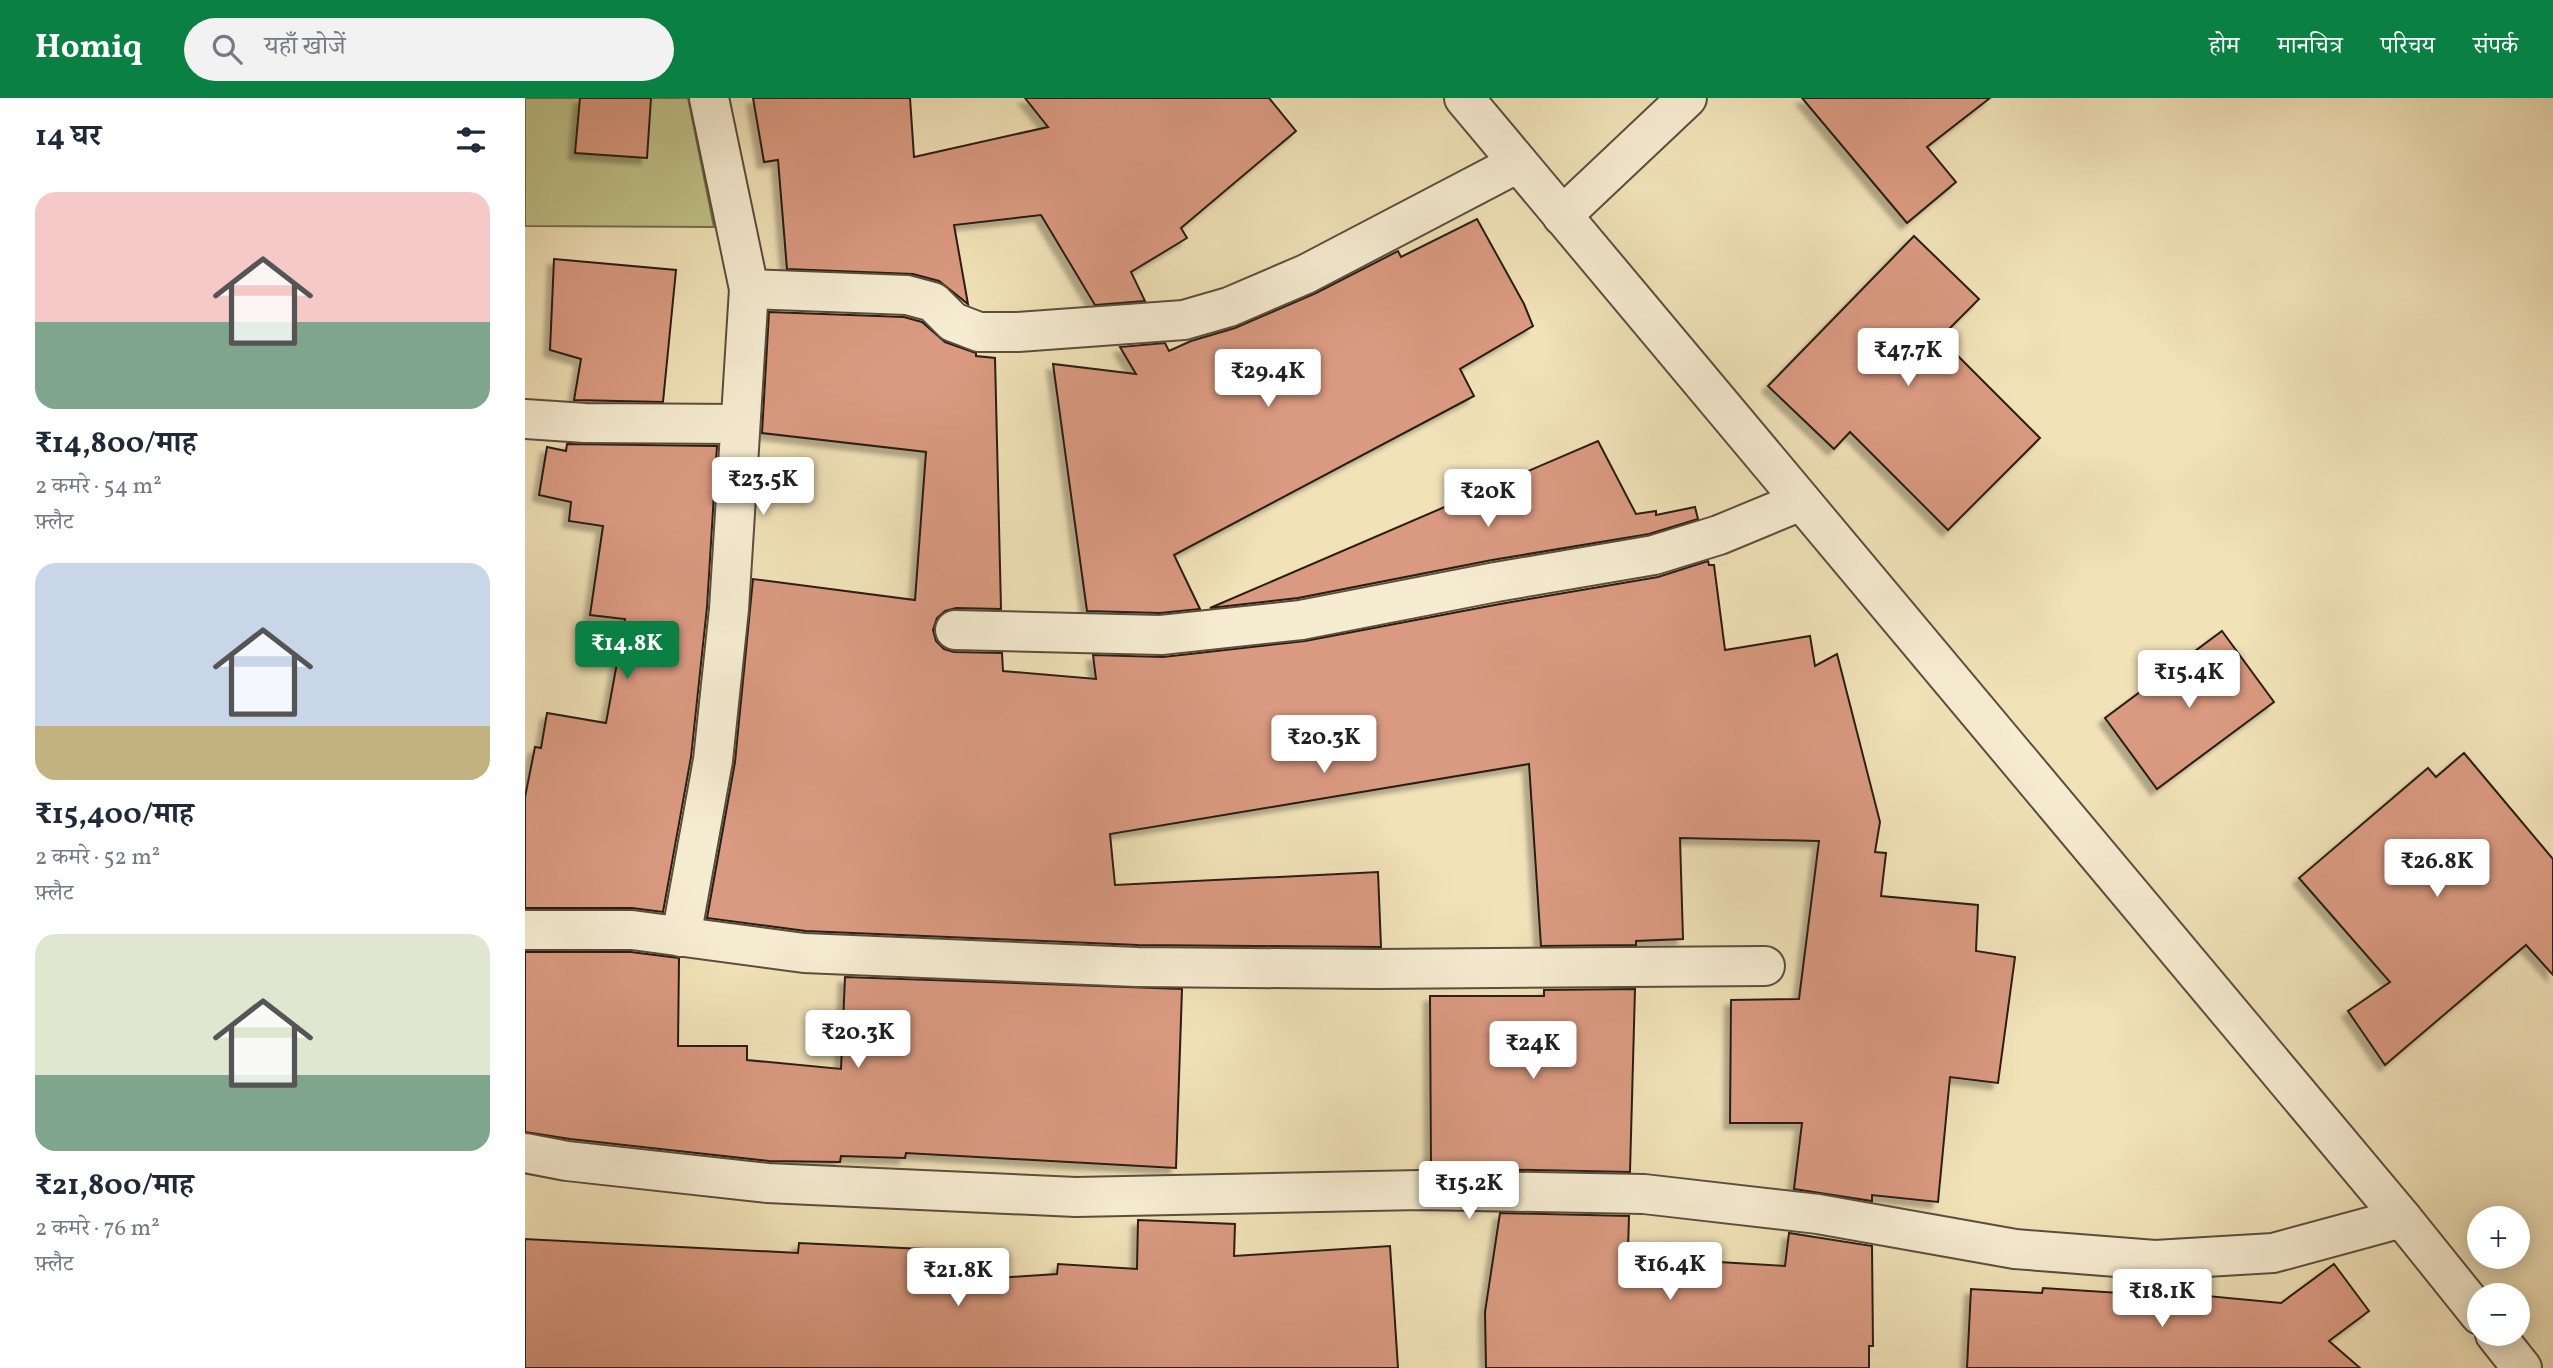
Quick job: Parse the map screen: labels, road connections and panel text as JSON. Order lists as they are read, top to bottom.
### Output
{
  "page": {
    "header": "Homiq",
    "search": "यहाँ खोजें",
    "nav": [
      "होम",
      "मानचित्र",
      "परिचय",
      "संपर्क"
    ],
    "heading": "14 घर",
    "list": [
      {
        "name": "₹14,800/माह",
        "note": "2 कमरे · 54 m² · फ़्लैट"
      },
      {
        "name": "₹15,400/माह",
        "note": "2 कमरे · 52 m² · फ़्लैट"
      },
      {
        "name": "₹21,800/माह",
        "note": "2 कमरे · 76 m² · फ़्लैट"
      }
    ],
    "price": [
      "₹47.7K",
      "₹29.4K",
      "₹23.5K",
      "₹20K",
      "₹14.8K",
      "₹15.4K",
      "₹20.3K",
      "₹26.8K",
      "₹20.3K",
      "₹24K",
      "₹15.2K",
      "₹16.4K",
      "₹21.8K",
      "₹18.1K"
    ],
    "map_buttons": ["+", "−"]
  }
}
